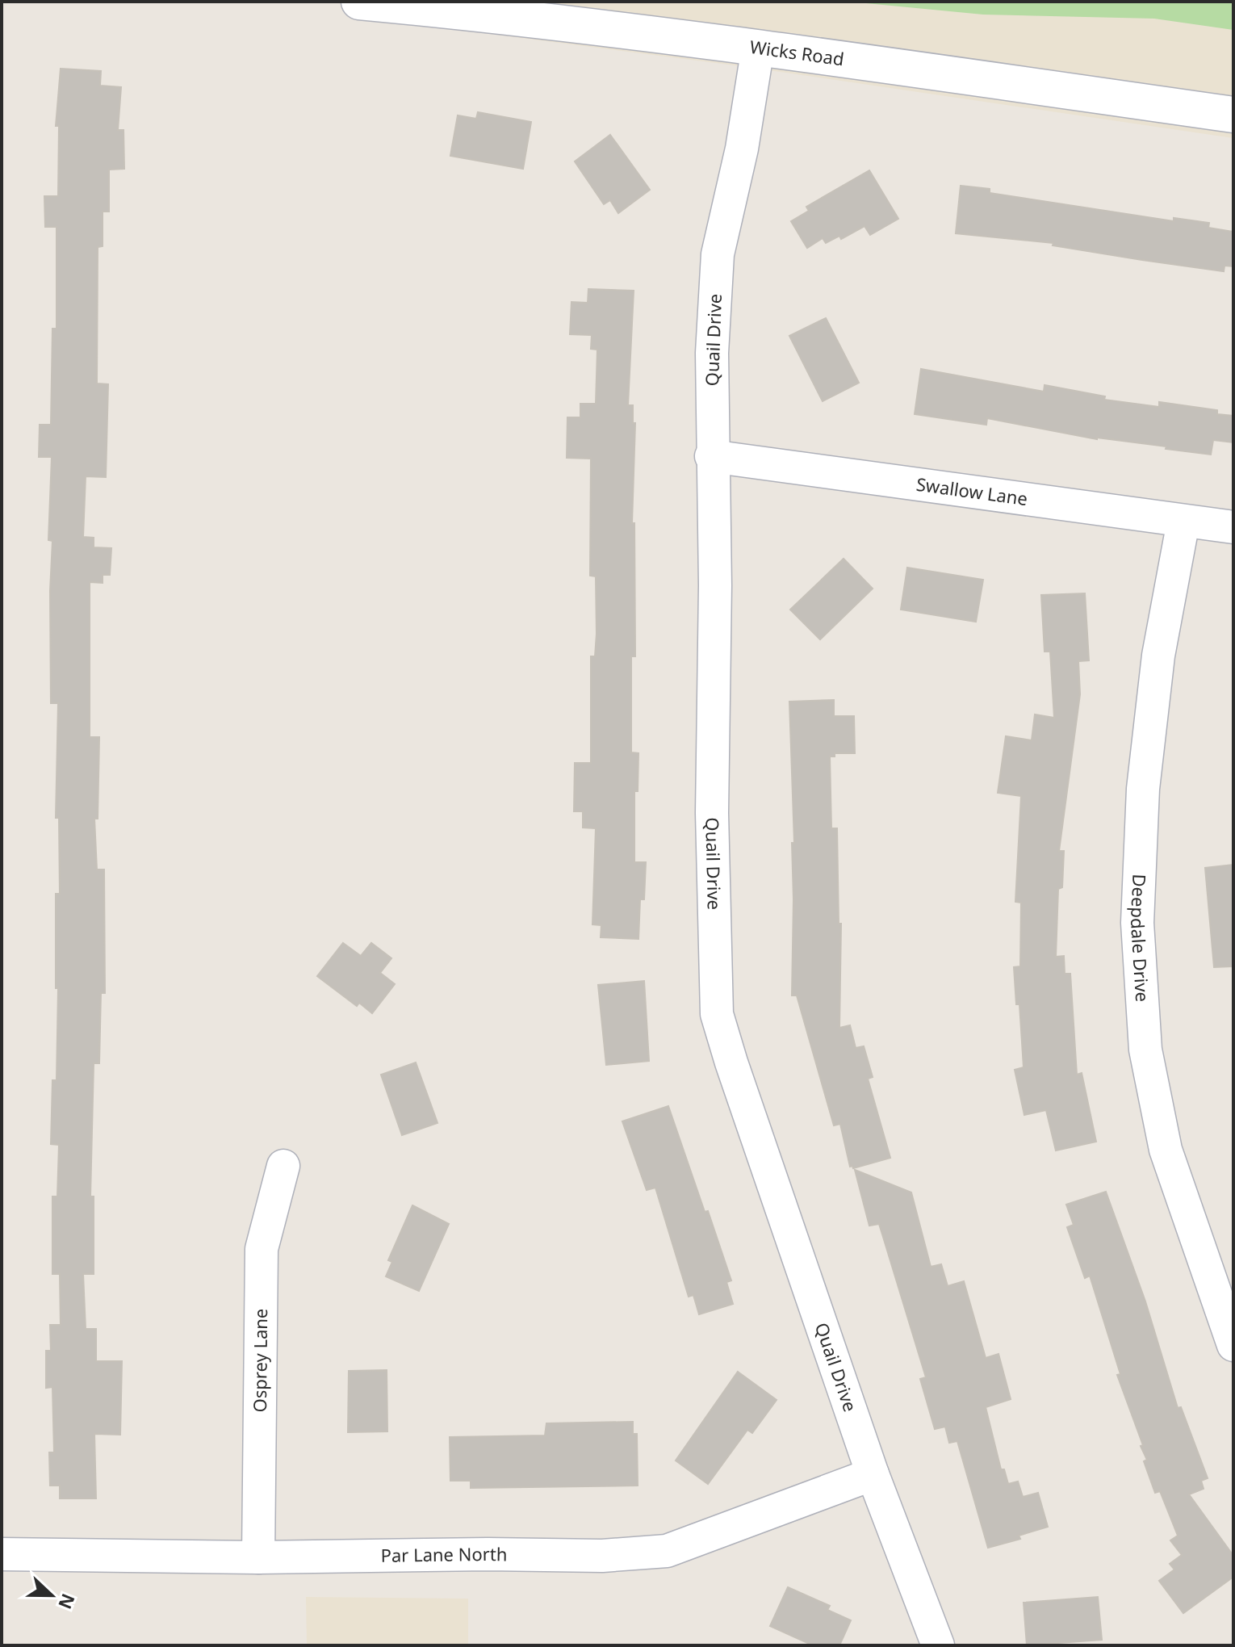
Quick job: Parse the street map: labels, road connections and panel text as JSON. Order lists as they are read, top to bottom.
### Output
{
  "streets": {
    "main road": ["Wicks Road"],
    "street": [
      "Quail Drive",
      "Swallow Lane",
      "Deepdale Drive",
      "Osprey Lane",
      "Par Lane North"
    ]
  },
  "crossings": [
    ["Wicks Road", "Quail Drive"],
    ["Quail Drive", "Swallow Lane"],
    ["Quail Drive", "Par Lane North"],
    ["Swallow Lane", "Deepdale Drive"],
    ["Osprey Lane", "Par Lane North"]
  ],
  "north": "right"
}
